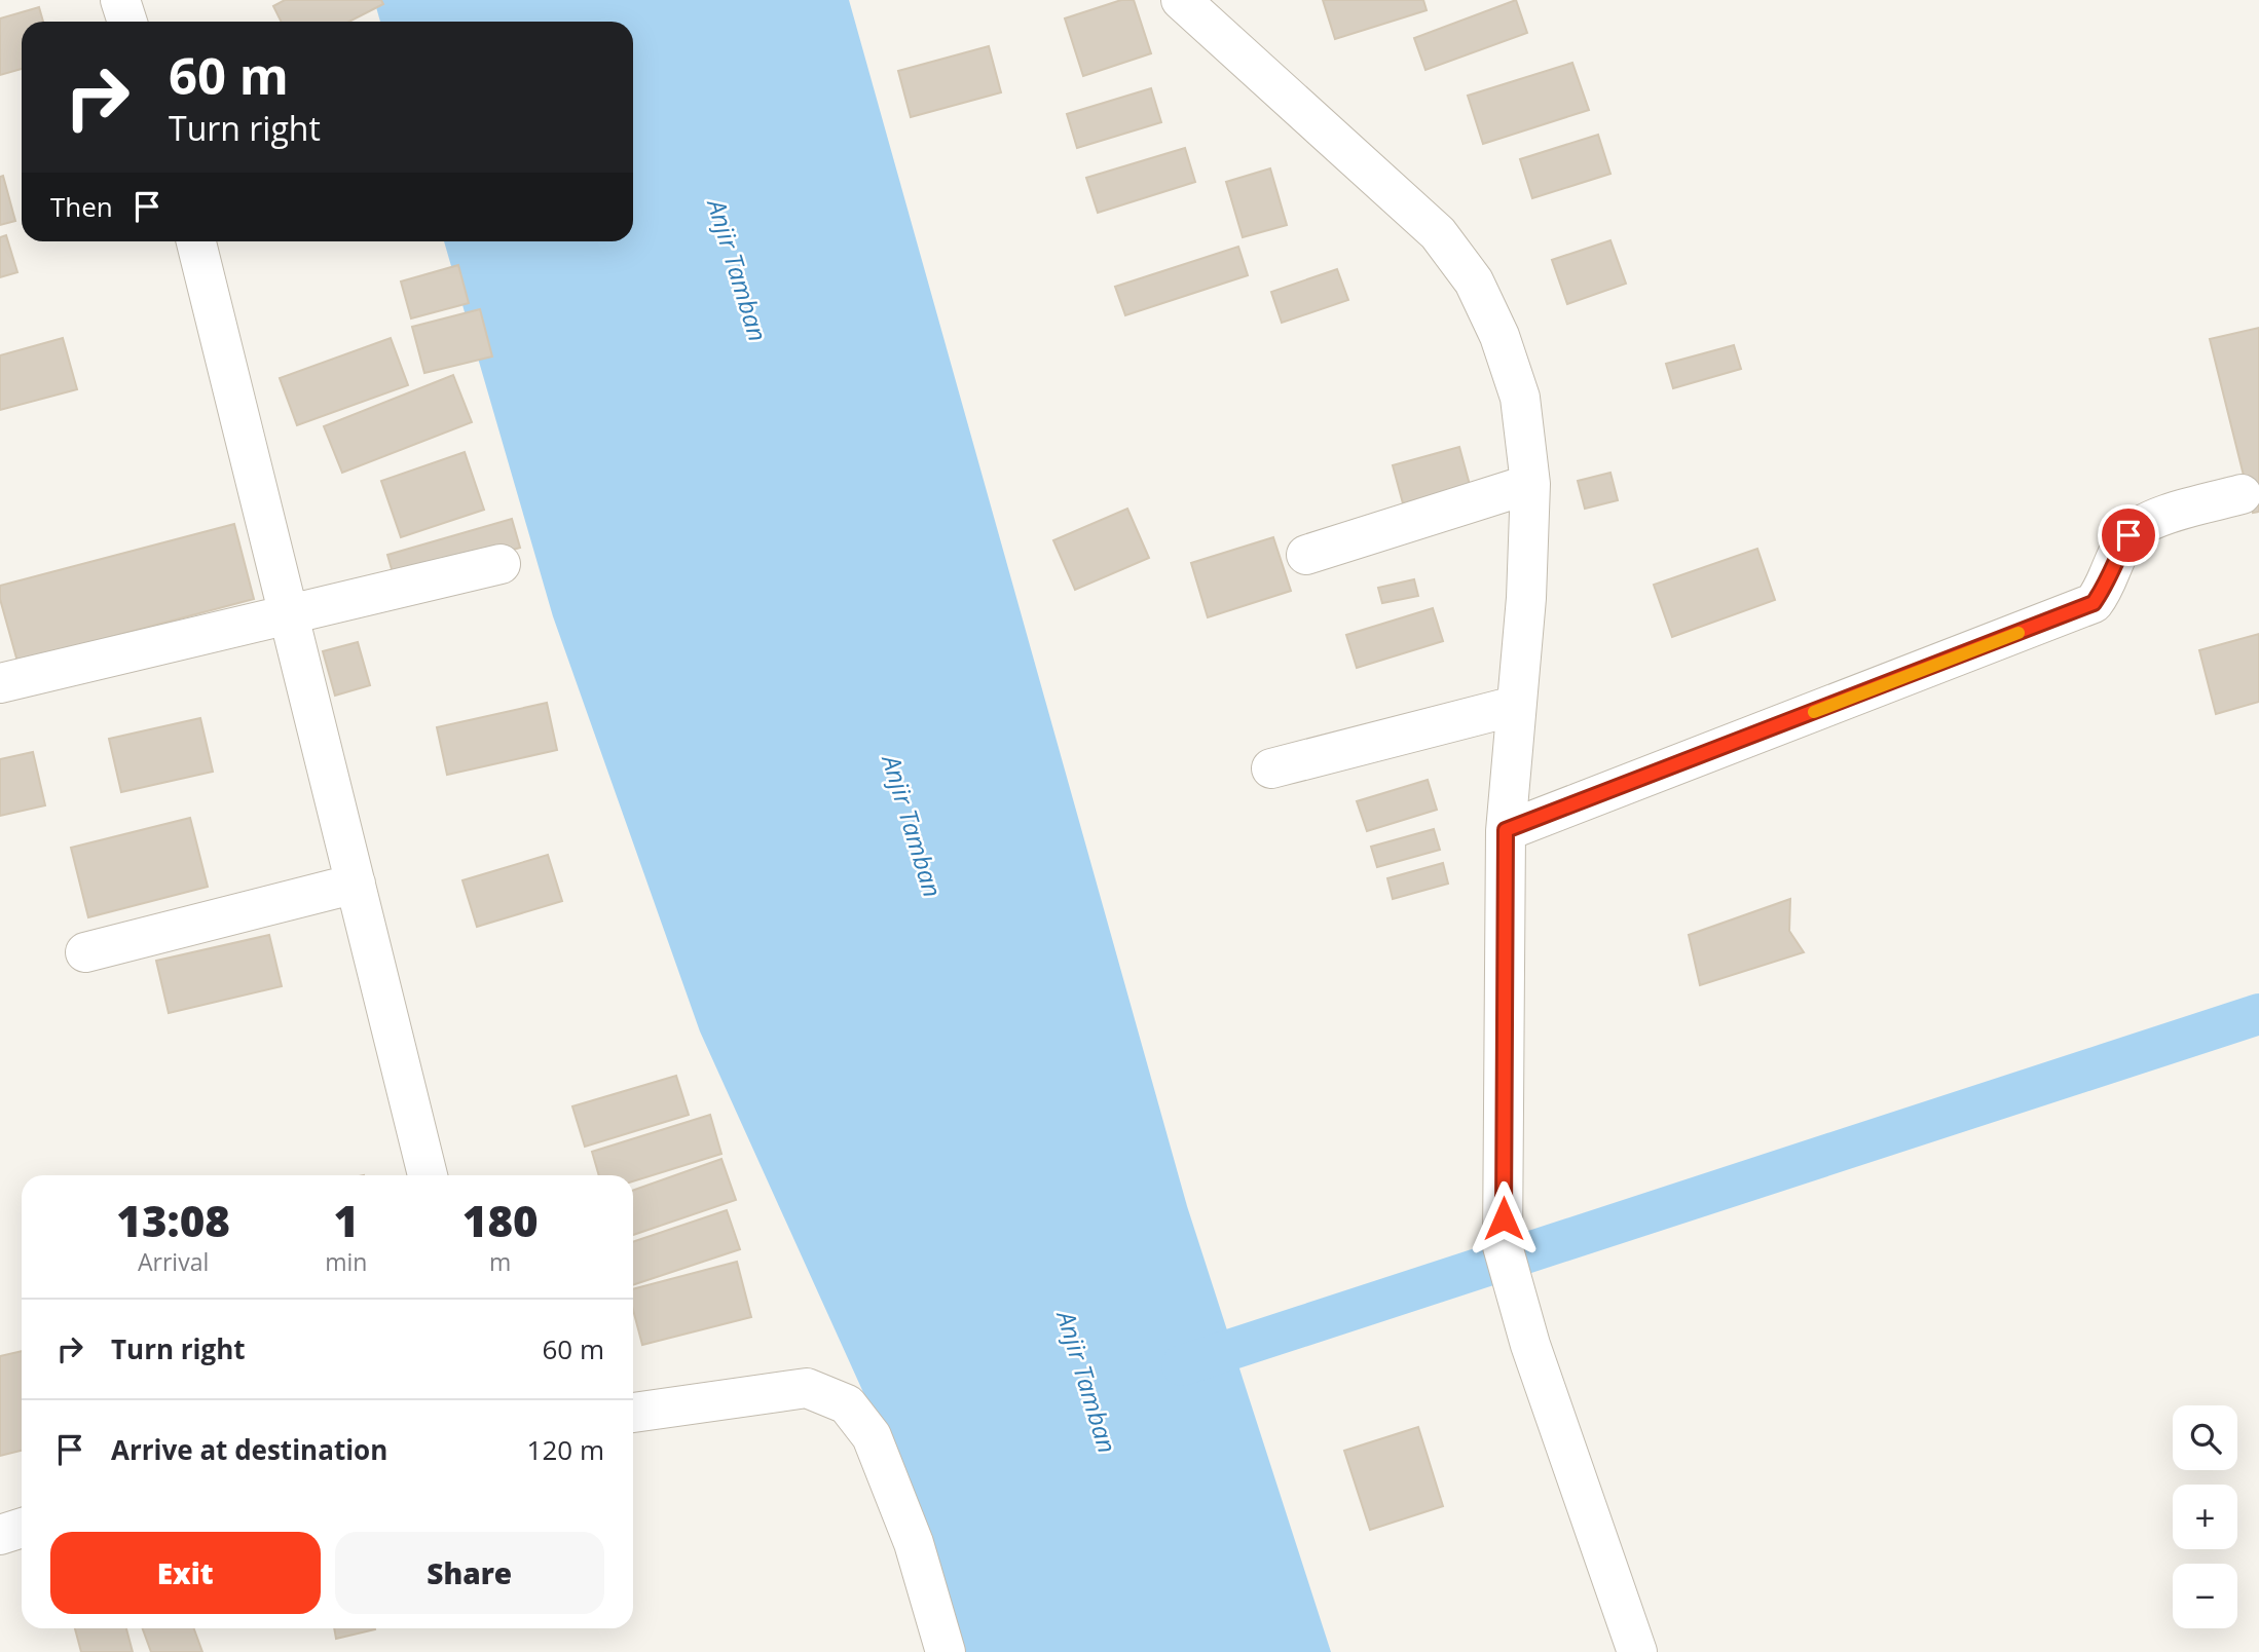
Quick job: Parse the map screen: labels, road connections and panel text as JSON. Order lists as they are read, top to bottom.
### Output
{
  "water": ["Anjir Tamban"],
  "page": {
    "turn": ["60 m", "Turn right"],
    "then": "Then",
    "eta": [
      "13:08",
      "Arrival",
      "1",
      "min",
      "180",
      "m"
    ],
    "list": [
      {
        "name": "Turn right",
        "value": "60 m"
      },
      {
        "name": "Arrive at destination",
        "value": "120 m"
      }
    ],
    "map_buttons": ["+", "−"],
    "buttons": ["Exit", "Share"]
  }
}
